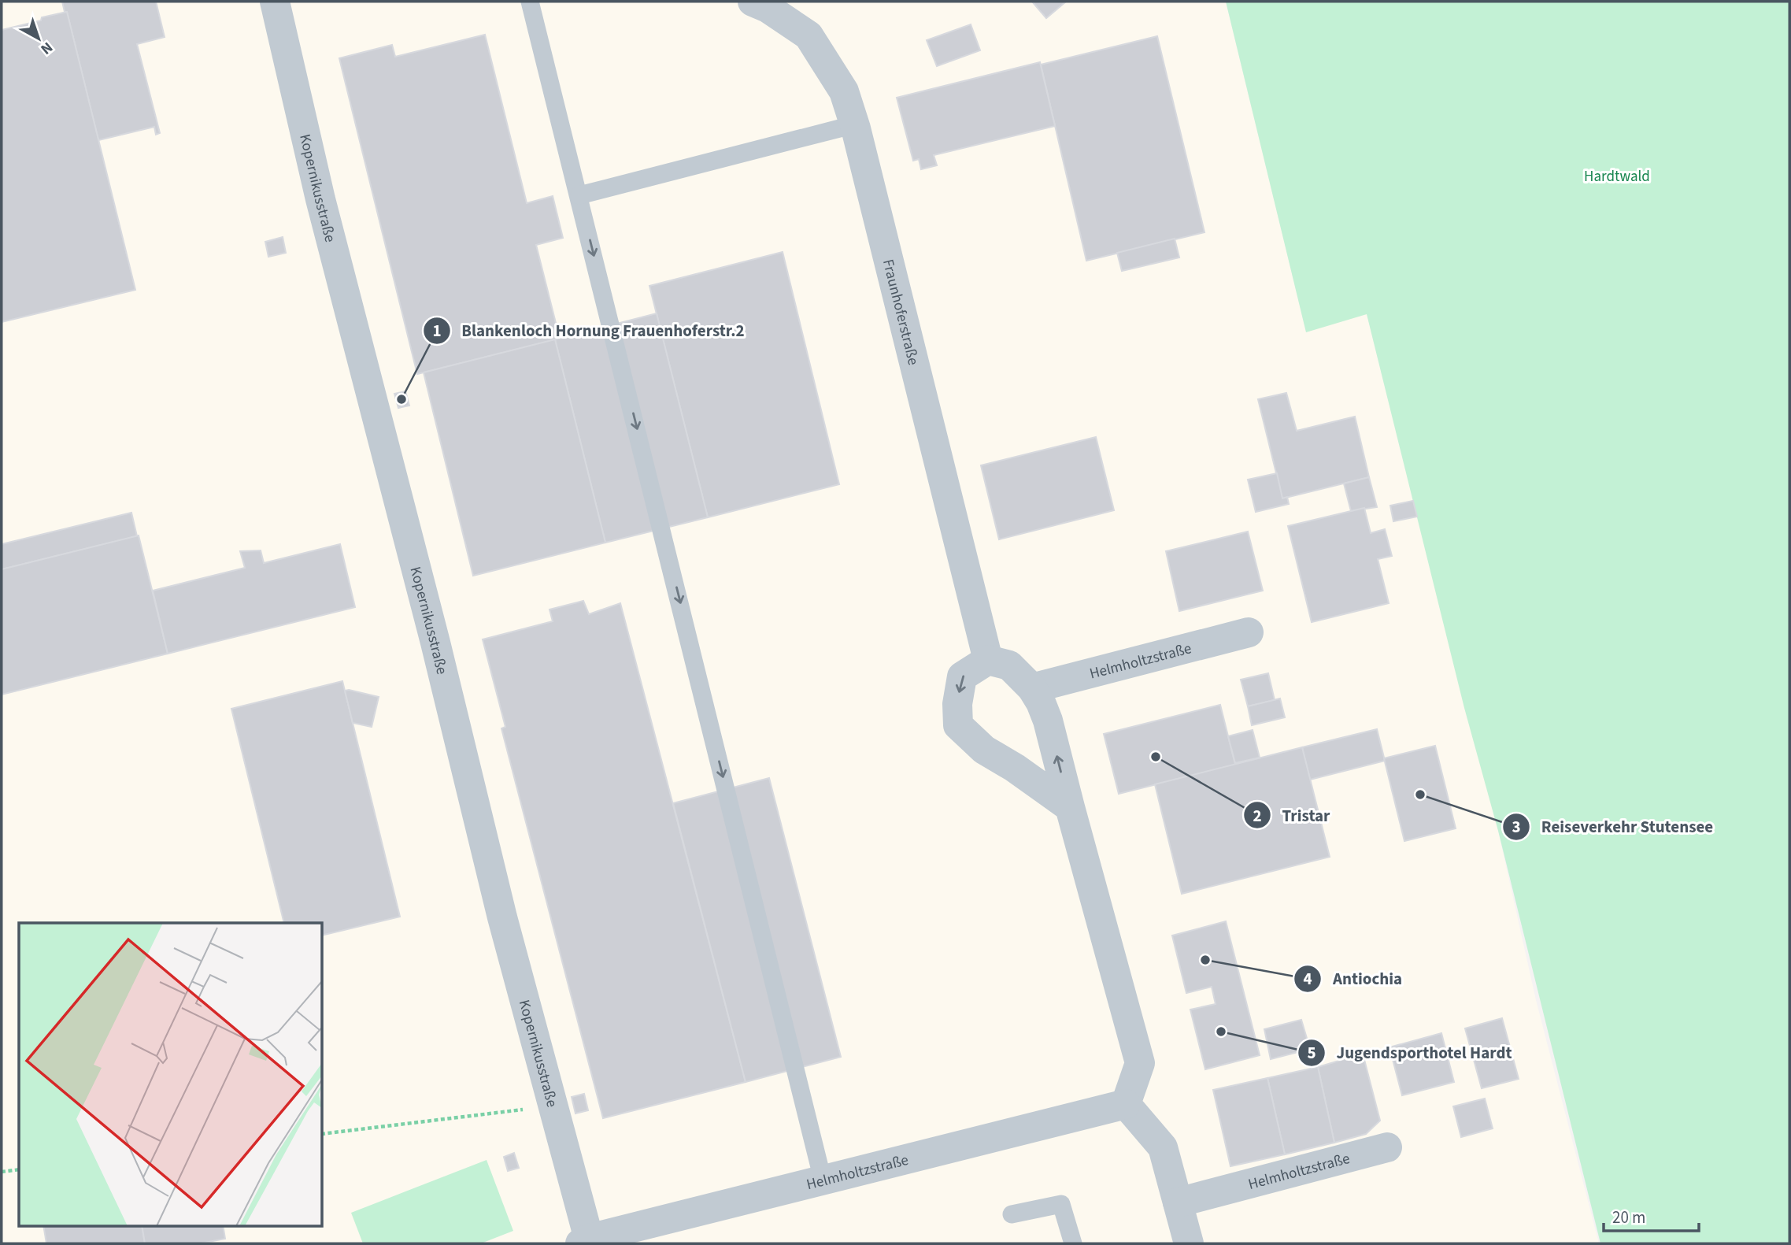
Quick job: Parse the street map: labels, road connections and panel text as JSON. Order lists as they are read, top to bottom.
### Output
{
  "streets": {
    "street": ["Kopernikusstraße", "Fraunhoferstraße", "Helmholtzstraße"]
  },
  "crossings": [
    ["Kopernikusstraße", "Helmholtzstraße"]
  ],
  "parks": ["Hardtwald"],
  "places": [
    "Blankenloch Hornung Frauenhoferstr.2",
    "Tristar",
    "Reiseverkehr Stutensee",
    "Antiochia",
    "Jugendsporthotel Hardt"
  ],
  "scale_bar": "20 m",
  "north": "bottom right"
}
